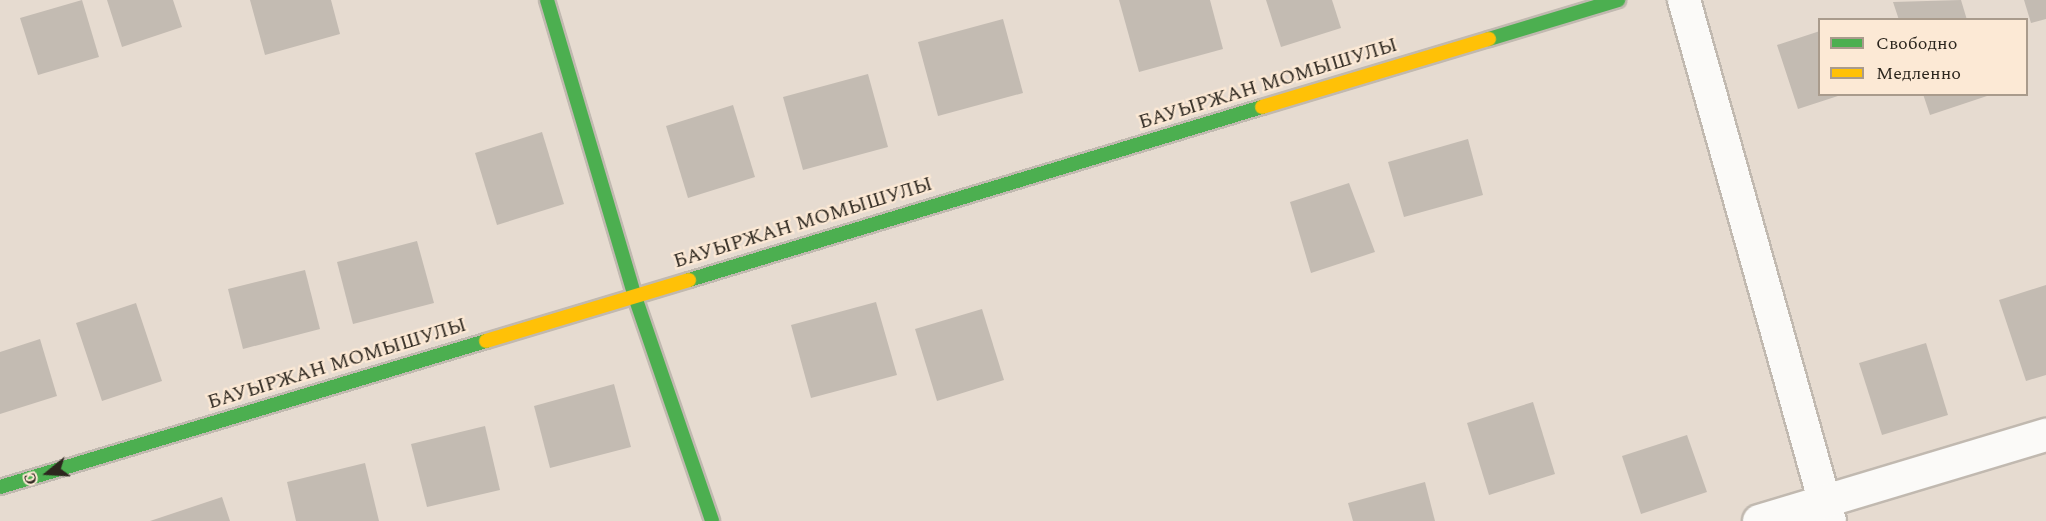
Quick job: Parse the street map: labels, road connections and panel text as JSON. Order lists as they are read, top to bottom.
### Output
{
  "streets": {
    "street": ["БАУЫРЖАН МОМЫШУЛЫ"]
  },
  "legend": ["Свободно", "Медленно"],
  "north": "left"
}
